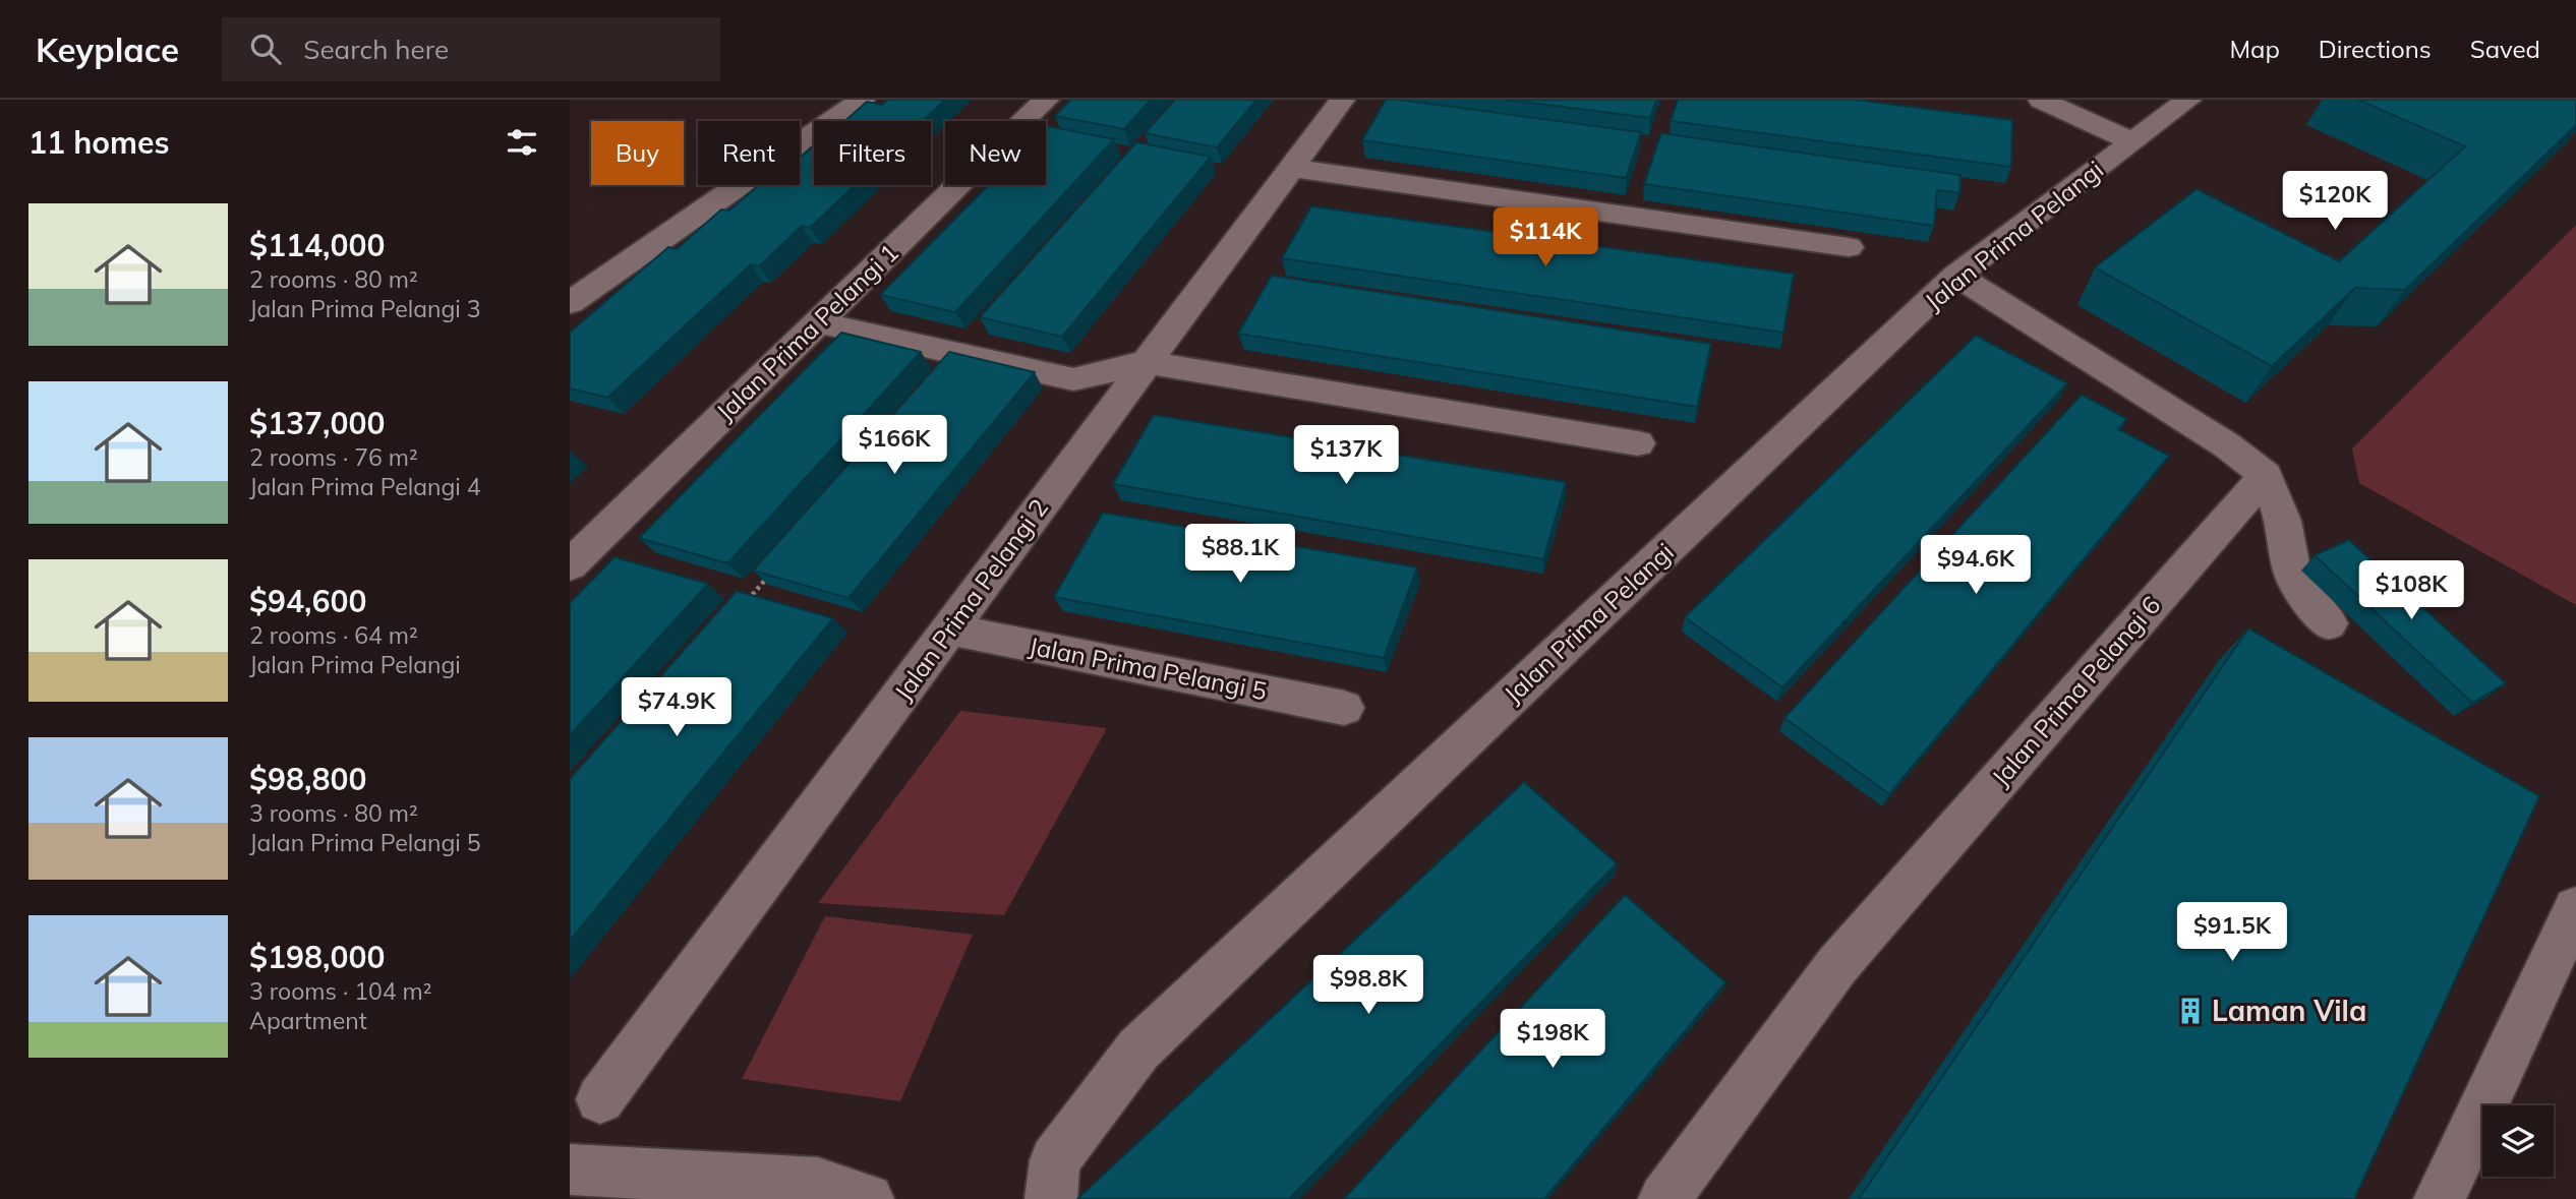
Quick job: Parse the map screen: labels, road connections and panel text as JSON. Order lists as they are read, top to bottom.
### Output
{
  "streets": {
    "street": [
      "Jalan Prima Pelangi",
      "Jalan Prima Pelangi 1",
      "Jalan Prima Pelangi 2",
      "Jalan Prima Pelangi 5",
      "Jalan Prima Pelangi 6"
    ]
  },
  "crossings": [
    ["Jalan Prima Pelangi 2", "Jalan Prima Pelangi 5"]
  ],
  "places": {
    "building": ["Laman Vila"]
  },
  "page": {
    "header": "Keyplace",
    "search": "Search here",
    "nav": ["Map", "Directions", "Saved"],
    "heading": "11 homes",
    "chip": [
      "Buy",
      "Rent",
      "Filters",
      "New"
    ],
    "price": [
      "$120K",
      "$114K",
      "$166K",
      "$137K",
      "$88.1K",
      "$94.6K",
      "$108K",
      "$74.9K",
      "$91.5K",
      "$98.8K",
      "$198K"
    ],
    "list": [
      {
        "name": "$114,000",
        "note": "2 rooms · 80 m² · Jalan Prima Pelangi 3"
      },
      {
        "name": "$137,000",
        "note": "2 rooms · 76 m² · Jalan Prima Pelangi 4"
      },
      {
        "name": "$94,600",
        "note": "2 rooms · 64 m² · Jalan Prima Pelangi"
      },
      {
        "name": "$98,800",
        "note": "3 rooms · 80 m² · Jalan Prima Pelangi 5"
      },
      {
        "name": "$198,000",
        "note": "3 rooms · 104 m² · Apartment"
      }
    ]
  }
}
